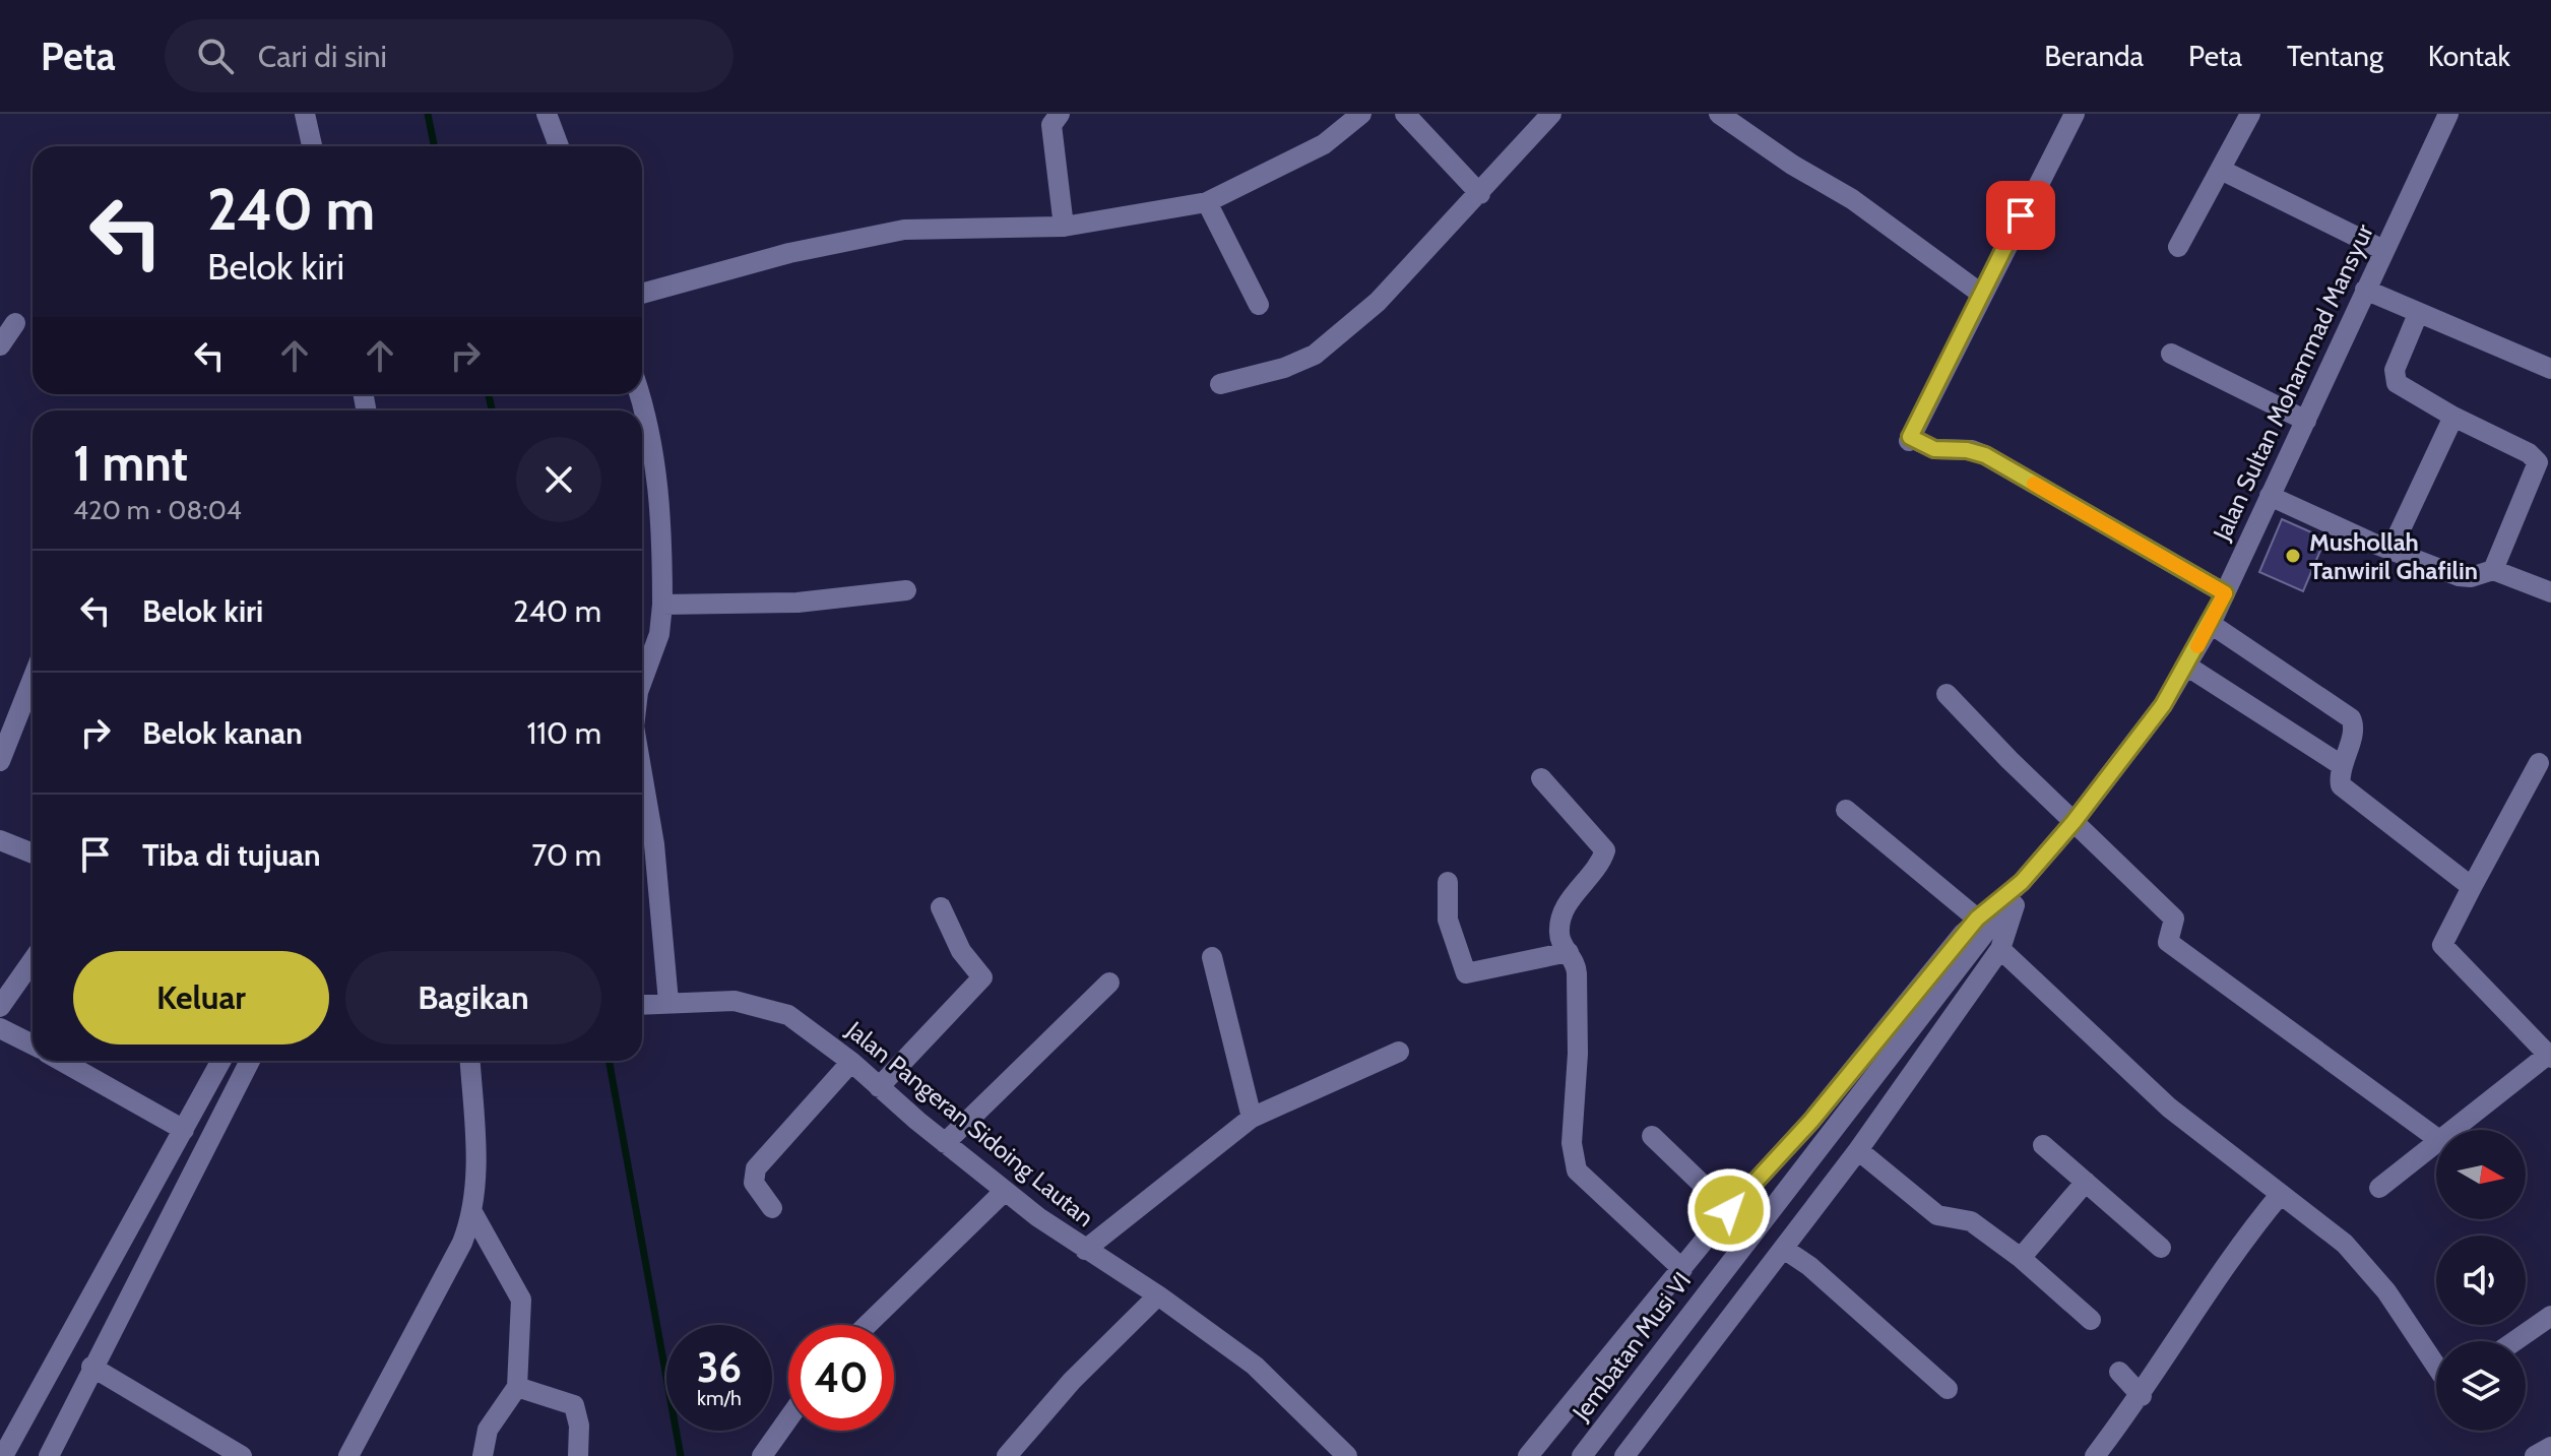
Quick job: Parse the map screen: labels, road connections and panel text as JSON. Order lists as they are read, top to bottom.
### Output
{
  "streets": {
    "street": ["Jalan Sultan Mohammad Mansyur", "Jalan Pangeran Sidoing Lautan", "Jembatan Musi VI"]
  },
  "crossings": [
    ["Jalan Sultan Mohammad Mansyur", "Jembatan Musi VI"]
  ],
  "places": ["Mushollah Tanwiril Ghafilin"],
  "north": "right",
  "page": {
    "header": "Peta",
    "search": "Cari di sini",
    "nav": [
      "Beranda",
      "Peta",
      "Tentang",
      "Kontak"
    ],
    "turn": ["240 m", "Belok kiri"],
    "heading": ["1 mnt", "420 m · 08:04"],
    "list": [
      {
        "name": "Belok kiri",
        "value": "240 m"
      },
      {
        "name": "Belok kanan",
        "value": "110 m"
      },
      {
        "name": "Tiba di tujuan",
        "value": "70 m"
      }
    ],
    "buttons": ["Keluar", "Bagikan"],
    "speed": "36 km/h",
    "limit": "40"
  }
}
